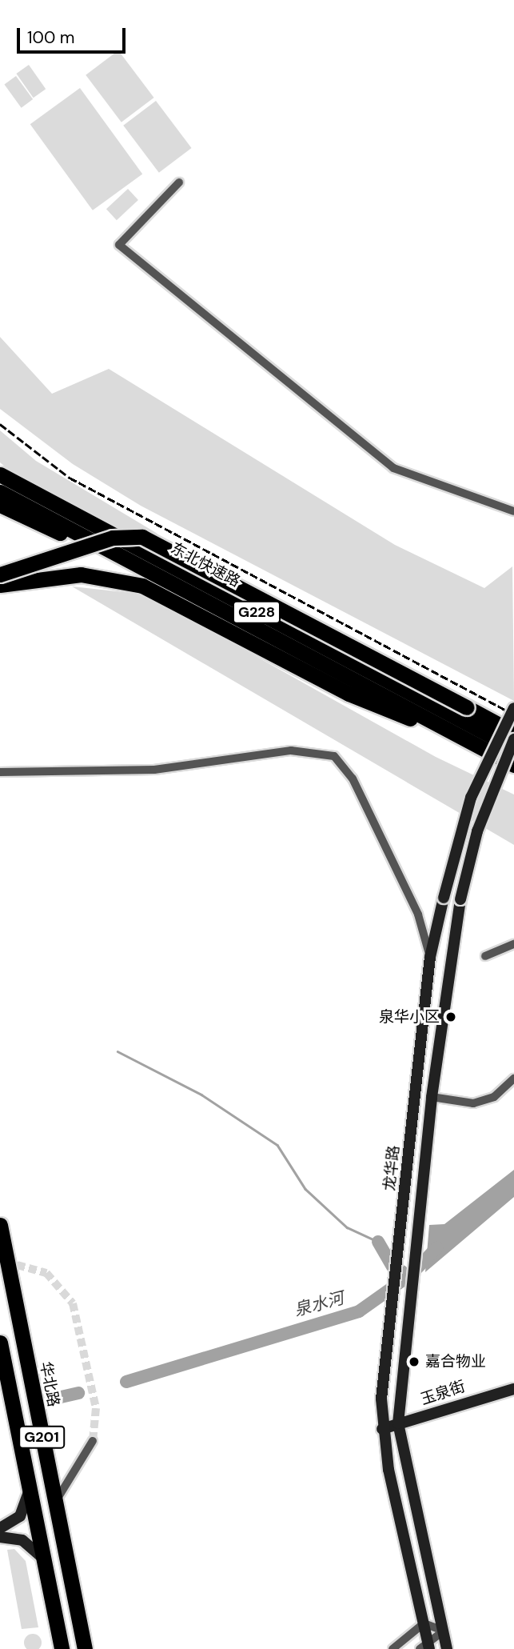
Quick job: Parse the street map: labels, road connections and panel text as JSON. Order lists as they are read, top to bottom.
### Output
{
  "streets": {
    "highway": [
      "东北快速路",
      "G228",
      "华北路",
      "G201"
    ],
    "street": ["龙华路", "玉泉街"]
  },
  "crossings": [
    ["龙华路", "玉泉街"]
  ],
  "water": ["泉水河"],
  "places": ["泉华小区", "嘉合物业"],
  "scale_bar": "100 m"
}
